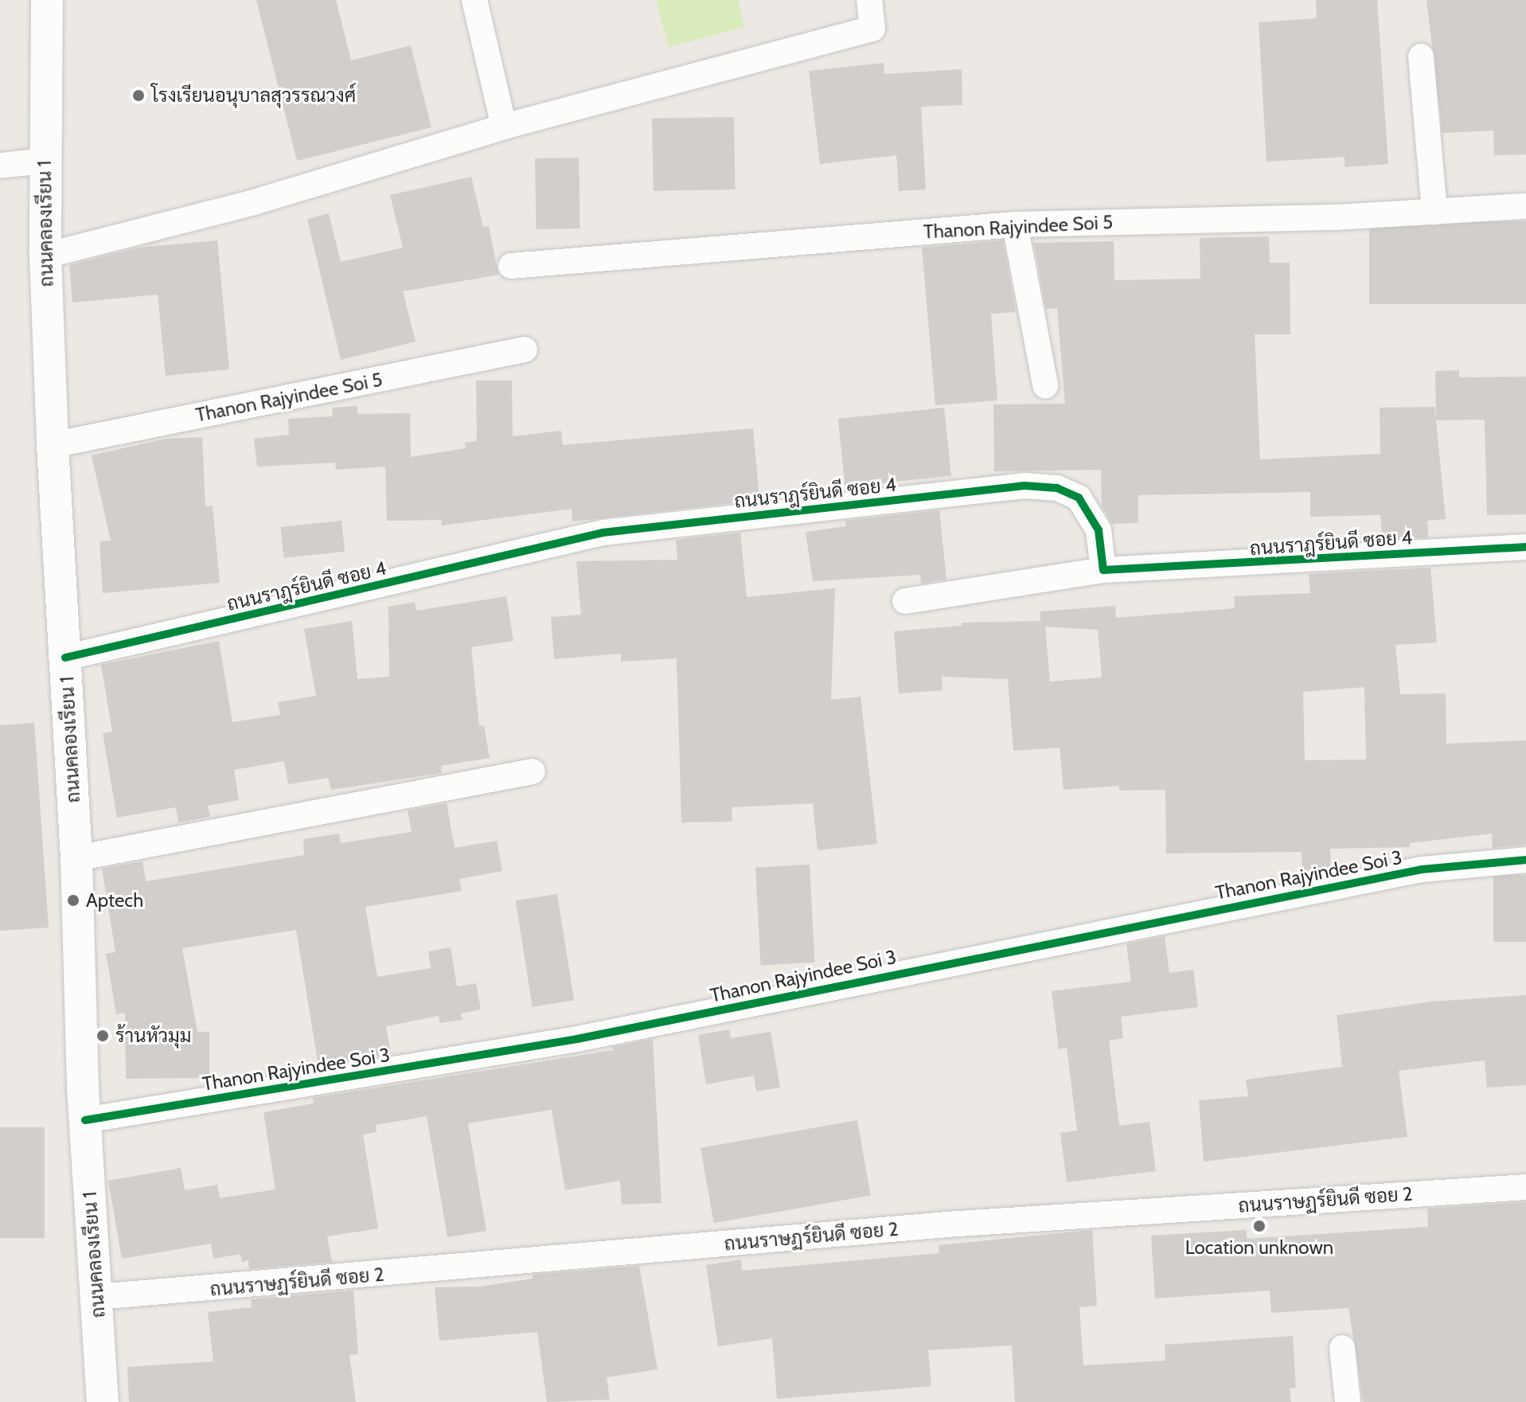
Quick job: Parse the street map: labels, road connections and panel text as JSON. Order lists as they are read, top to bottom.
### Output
{
  "streets": {
    "street": [
      "ถนนคลองเรียน 1",
      "Thanon Rajyindee Soi 5",
      "ถนนราฎร์ยินดี ซอย 4",
      "Thanon Rajyindee Soi 3",
      "ถนนราษฏร์ยินดี ซอย 2"
    ]
  },
  "crossings": [
    ["ถนนคลองเรียน 1", "Thanon Rajyindee Soi 5"],
    ["ถนนคลองเรียน 1", "ถนนราฎร์ยินดี ซอย 4"],
    ["ถนนคลองเรียน 1", "Thanon Rajyindee Soi 3"],
    ["ถนนคลองเรียน 1", "ถนนราษฏร์ยินดี ซอย 2"]
  ],
  "places": [
    "โรงเรียนอนุบาลสุวรรณวงศ์",
    "Aptech",
    "ร้านหัวมุม",
    "Location unknown"
  ]
}
